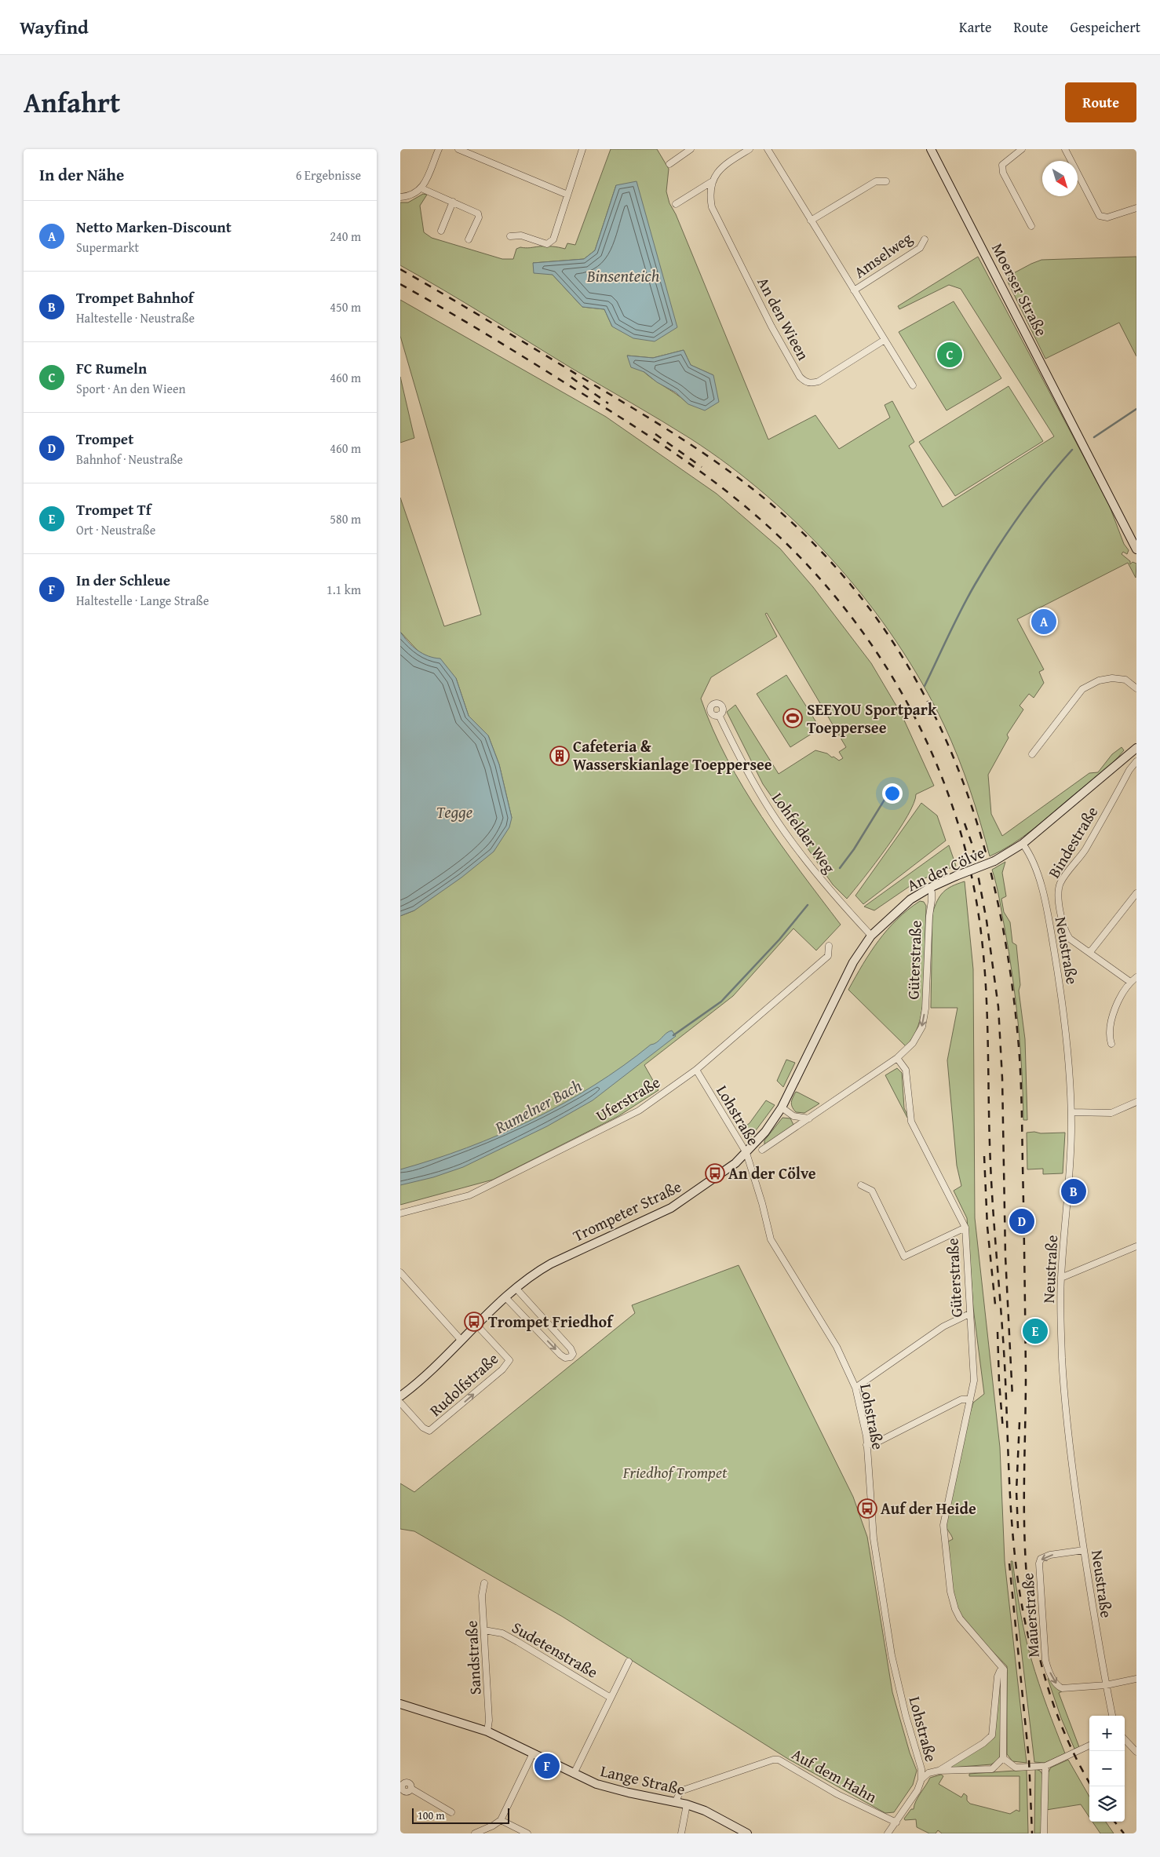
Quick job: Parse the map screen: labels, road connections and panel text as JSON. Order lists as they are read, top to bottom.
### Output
{
  "streets": {
    "street": [
      "Amselweg",
      "Moerser Straße",
      "An den Wieen",
      "Lohfelder Weg",
      "Bindestraße",
      "An der Cölve",
      "Neustraße",
      "Güterstraße",
      "Uferstraße",
      "Lohstraße",
      "Trompeter Straße",
      "Rudolfstraße",
      "Mauerstraße",
      "Sudetenstraße",
      "Sandstraße",
      "Auf dem Hahn",
      "Lange Straße"
    ]
  },
  "crossings": [
    ["Lohfelder Weg", "An der Cölve"],
    ["An der Cölve", "Neustraße"],
    ["An der Cölve", "Güterstraße"],
    ["An der Cölve", "Lohstraße"],
    ["An der Cölve", "Trompeter Straße"],
    ["Neustraße", "Mauerstraße"],
    ["Uferstraße", "Lohstraße"],
    ["Lohstraße", "Trompeter Straße"],
    ["Trompeter Straße", "Rudolfstraße"],
    ["Sudetenstraße", "Sandstraße"],
    ["Sandstraße", "Lange Straße"],
    ["Auf dem Hahn", "Lange Straße"]
  ],
  "water": ["Binsenteich", "Tegge", "Rumelner Bach"],
  "parks": ["Friedhof Trompet"],
  "places": {
    "sports": ["SEEYOU Sportpark Toeppersee"],
    "building": ["Cafeteria & Wasserskianlage Toeppersee"],
    "bus stop": ["An der Cölve", "Trompet Friedhof", "Auf der Heide"]
  },
  "scale_bar": "100 m",
  "north": "bottom right",
  "page": {
    "header": "Wayfind",
    "nav": ["Karte", "Route", "Gespeichert"],
    "title": "Anfahrt",
    "buttons": "Route",
    "heading": ["In der Nähe", "6 Ergebnisse"],
    "list": [
      {
        "mark": "A",
        "name": "Netto Marken-Discount",
        "note": "Supermarkt",
        "value": "240 m"
      },
      {
        "mark": "B",
        "name": "Trompet Bahnhof",
        "note": "Haltestelle · Neustraße",
        "value": "450 m"
      },
      {
        "mark": "C",
        "name": "FC Rumeln",
        "note": "Sport · An den Wieen",
        "value": "460 m"
      },
      {
        "mark": "D",
        "name": "Trompet",
        "note": "Bahnhof · Neustraße",
        "value": "460 m"
      },
      {
        "mark": "E",
        "name": "Trompet Tf",
        "note": "Ort · Neustraße",
        "value": "580 m"
      },
      {
        "mark": "F",
        "name": "In der Schleue",
        "note": "Haltestelle · Lange Straße",
        "value": "1.1 km"
      }
    ],
    "pins": [
      "C",
      "A",
      "B",
      "D",
      "E",
      "F"
    ],
    "map_buttons": ["+", "−"],
    "scale": "100 m"
  }
}
